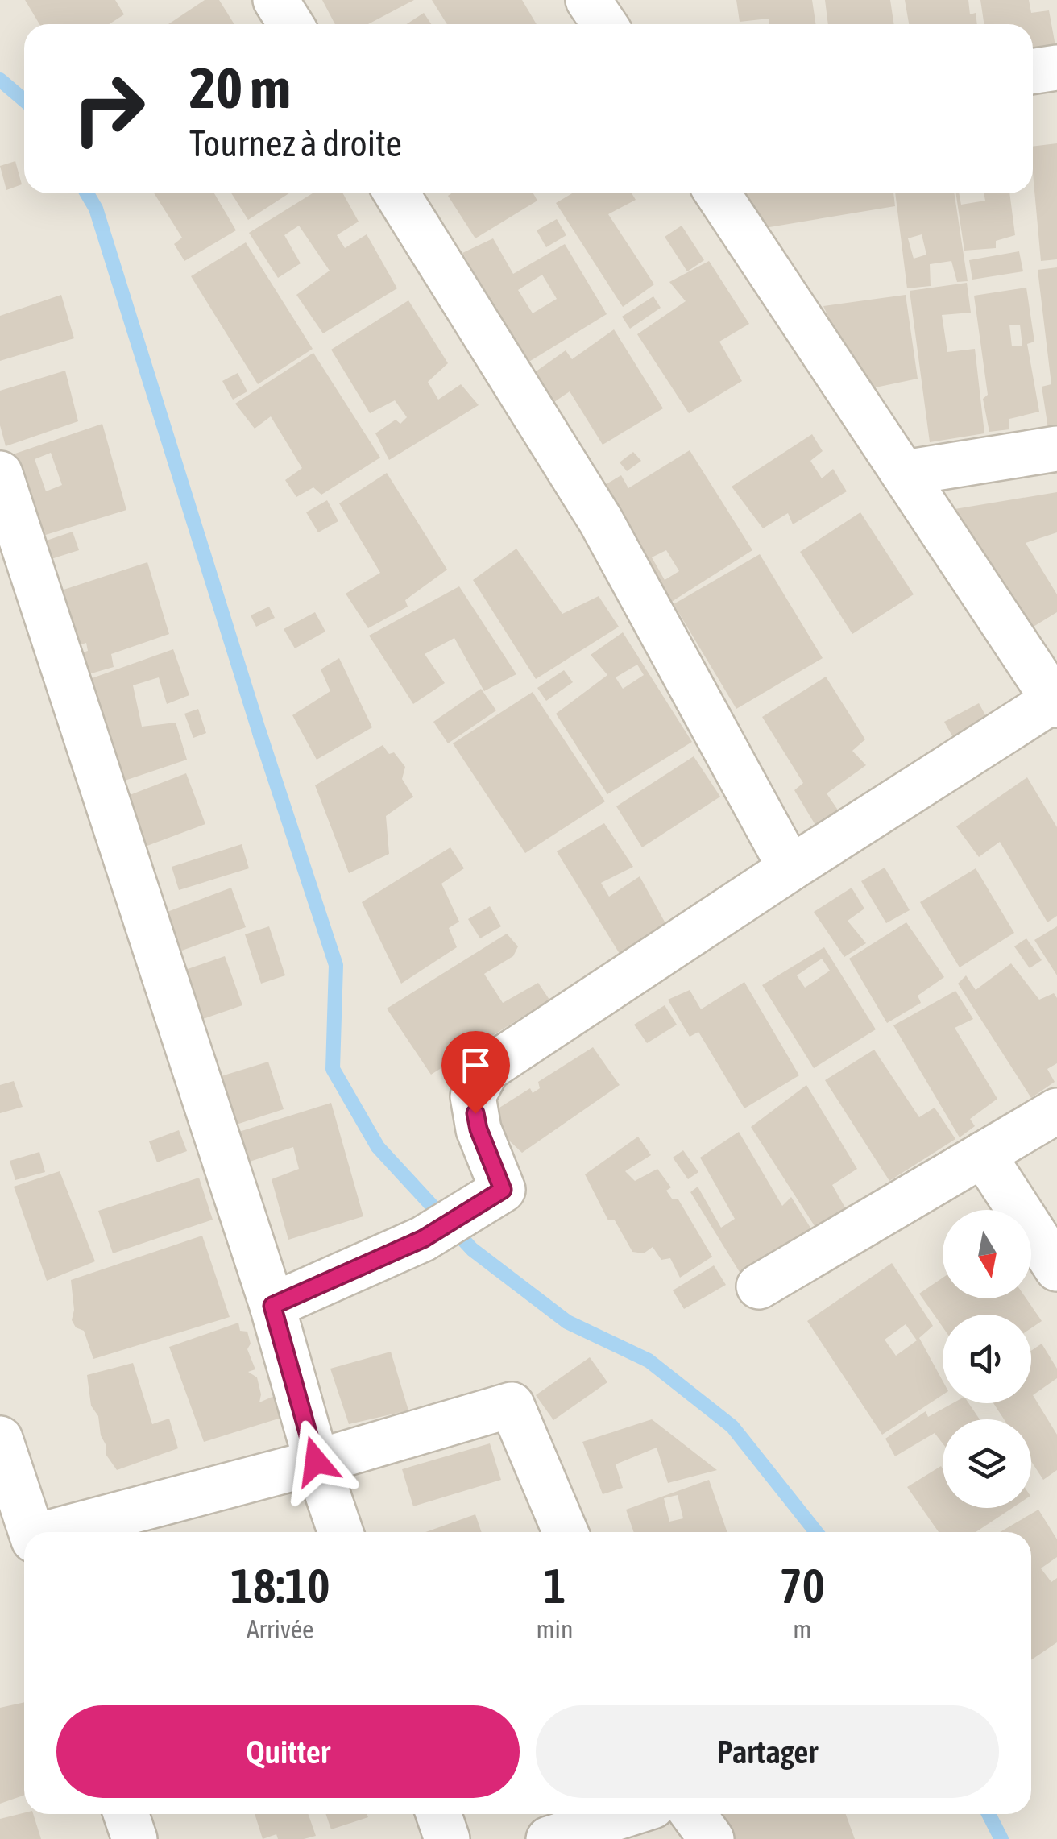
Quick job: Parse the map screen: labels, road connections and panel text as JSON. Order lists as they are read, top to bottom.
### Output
{
  "north": "bottom",
  "page": {
    "turn": ["20 m", "Tournez à droite"],
    "eta": [
      "18:10",
      "Arrivée",
      "1",
      "min",
      "70",
      "m"
    ],
    "buttons": ["Quitter", "Partager"]
  }
}
